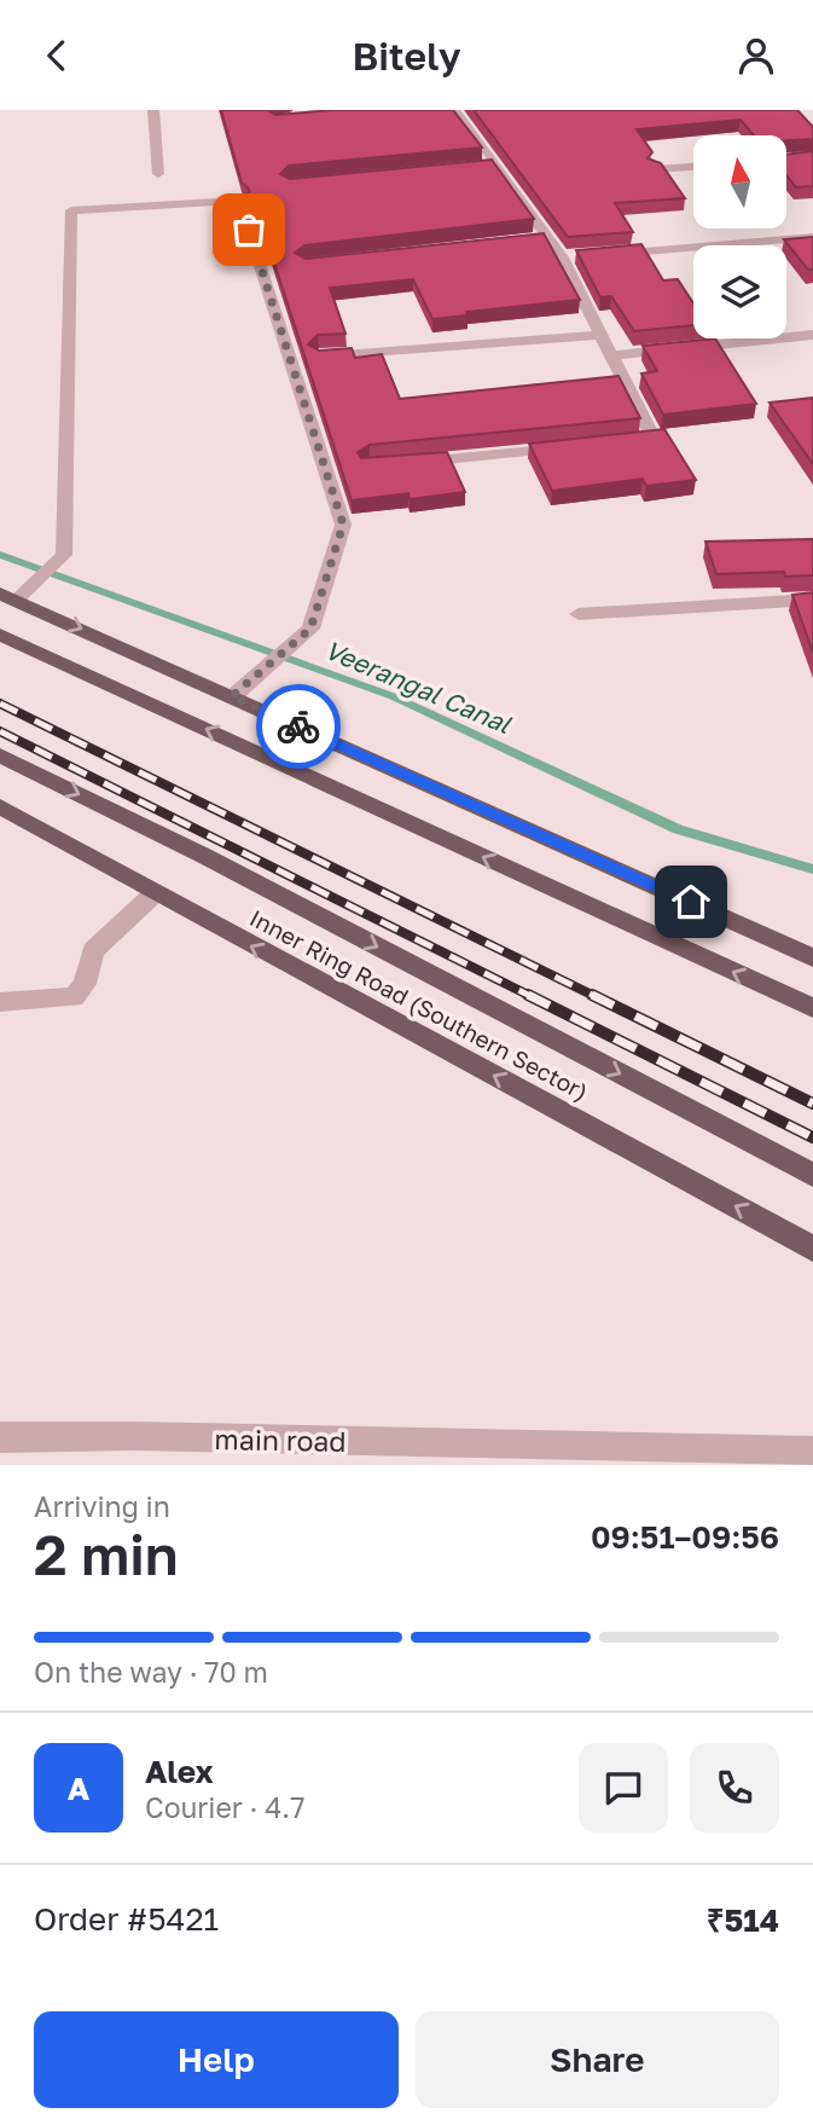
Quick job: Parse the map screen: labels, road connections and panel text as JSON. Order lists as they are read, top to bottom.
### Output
{
  "streets": {
    "main road": ["Inner Ring Road (Southern Sector)"],
    "street": ["main road"]
  },
  "water": ["Veerangal Canal"],
  "north": "top",
  "page": {
    "header": "Bitely",
    "heading": ["2 min", "Arriving in", "09:51–09:56"],
    "panel": [
      "Alex",
      "Courier · 4.7",
      "Order #5421",
      "₹514"
    ],
    "bar": "On the way · 70 m",
    "round": "A",
    "buttons": ["Help", "Share"]
  }
}
